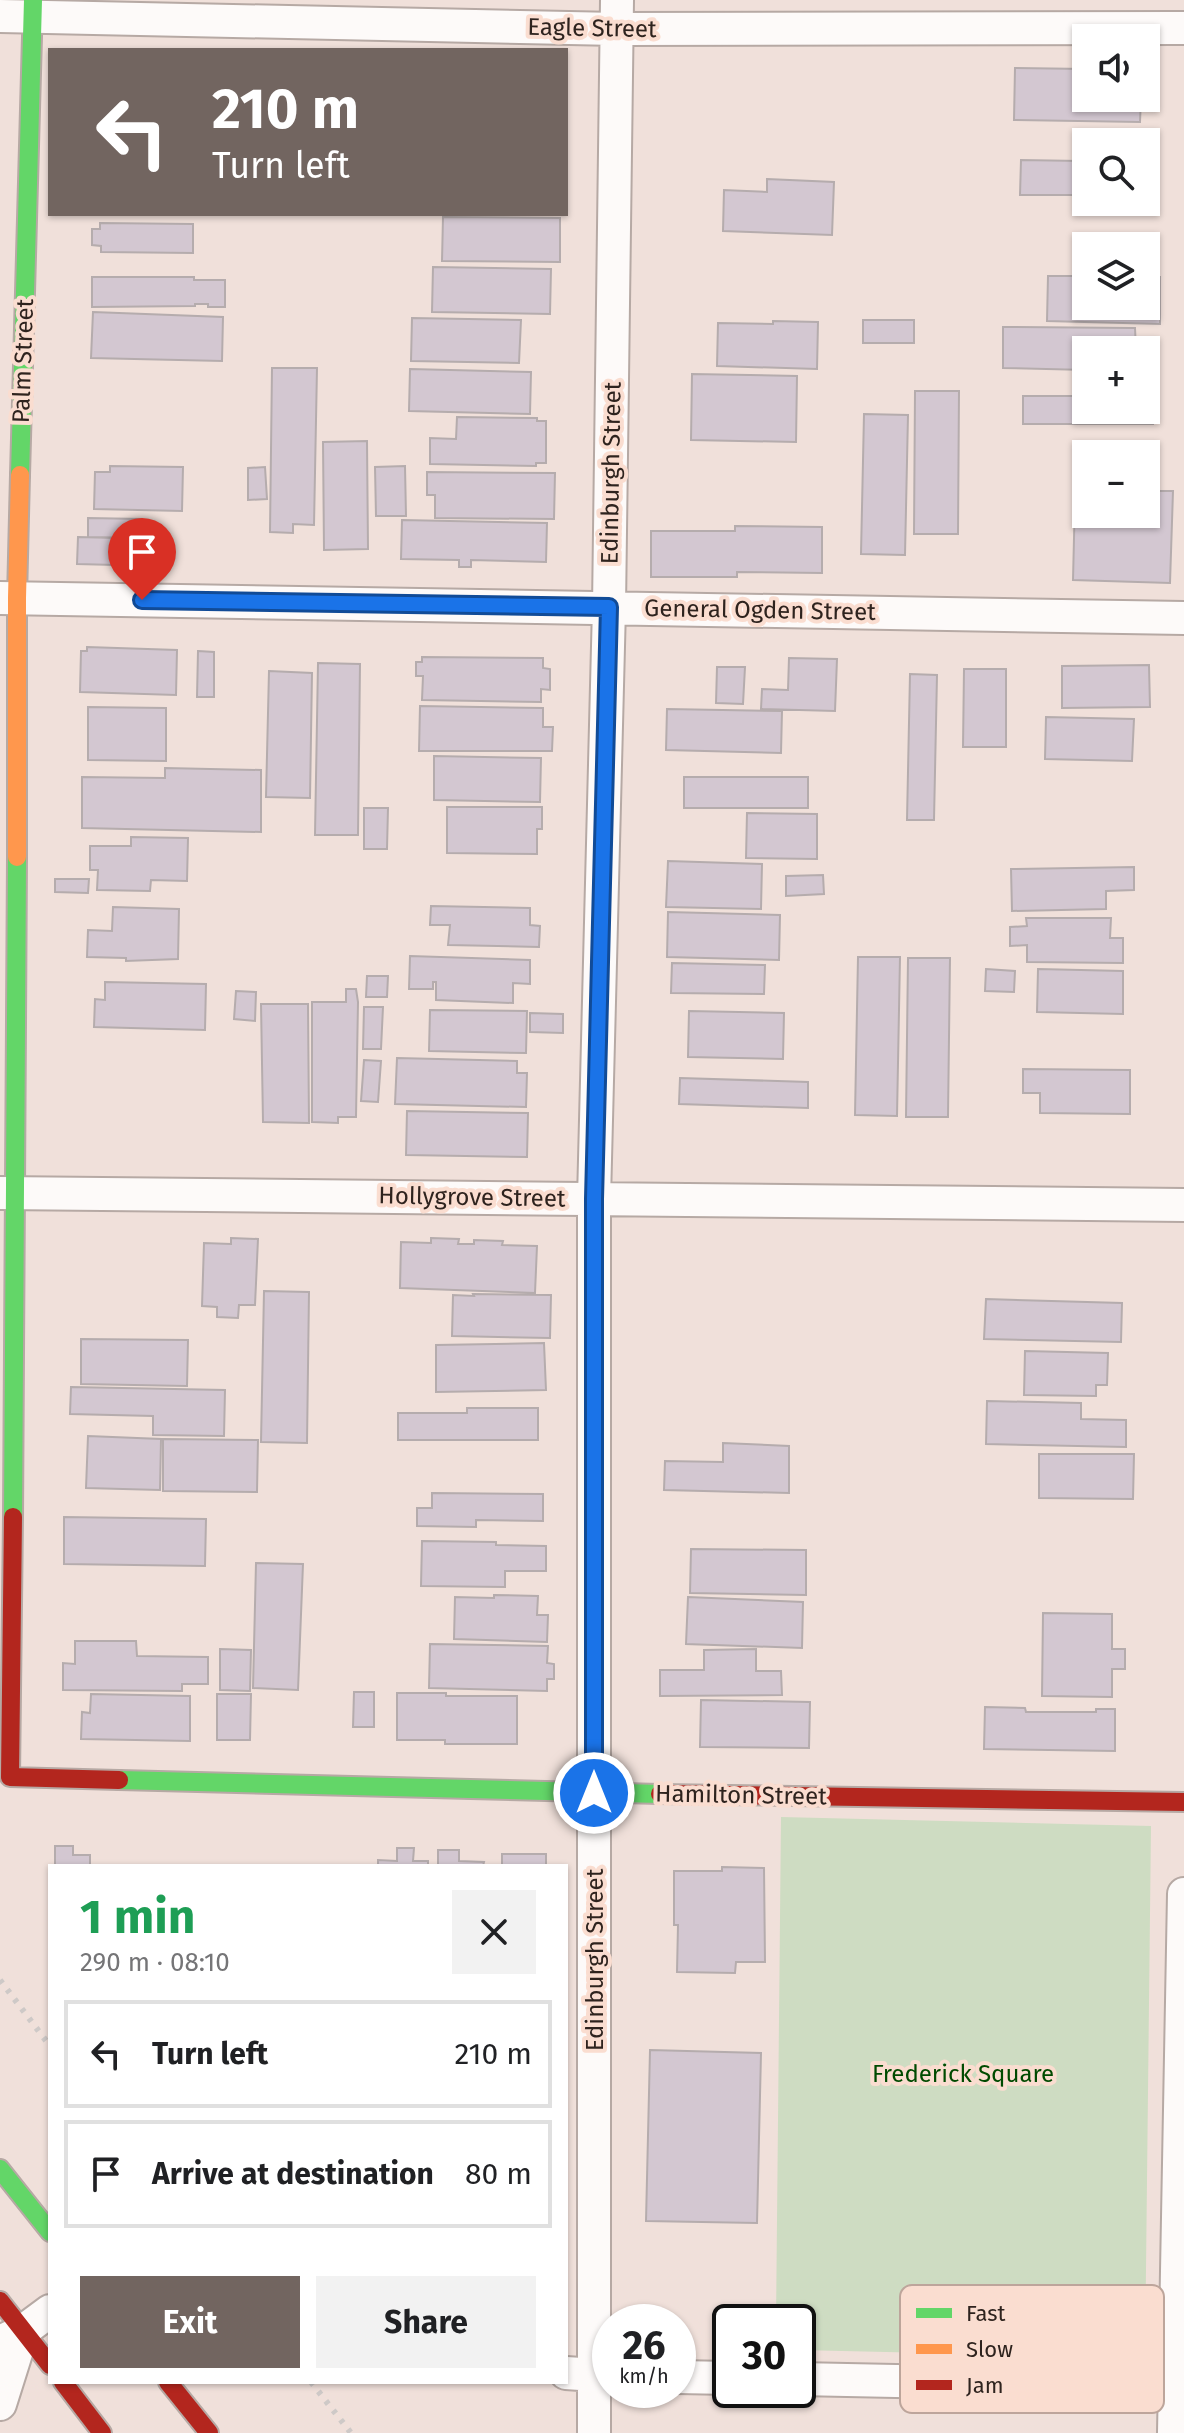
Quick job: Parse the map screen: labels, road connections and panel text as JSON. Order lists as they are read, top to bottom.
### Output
{
  "streets": {
    "main road": ["Palm Street", "Hamilton Street"],
    "street": [
      "Eagle Street",
      "Edinburgh Street",
      "General Ogden Street",
      "Hollygrove Street"
    ]
  },
  "crossings": [
    ["Eagle Street", "Palm Street"],
    ["Eagle Street", "Edinburgh Street"],
    ["Palm Street", "General Ogden Street"],
    ["Palm Street", "Hollygrove Street"],
    ["Palm Street", "Hamilton Street"],
    ["Edinburgh Street", "General Ogden Street"],
    ["Edinburgh Street", "Hollygrove Street"],
    ["Edinburgh Street", "Hamilton Street"]
  ],
  "parks": ["Frederick Square"],
  "legend": ["Fast", "Slow", "Jam"],
  "page": {
    "map_buttons": ["+", "−"],
    "turn": ["210 m", "Turn left"],
    "heading": ["1 min", "290 m · 08:10"],
    "list": [
      {
        "name": "Turn left",
        "value": "210 m"
      },
      {
        "name": "Arrive at destination",
        "value": "80 m"
      }
    ],
    "buttons": ["Exit", "Share"],
    "speed": "26 km/h",
    "limit": "30"
  }
}
